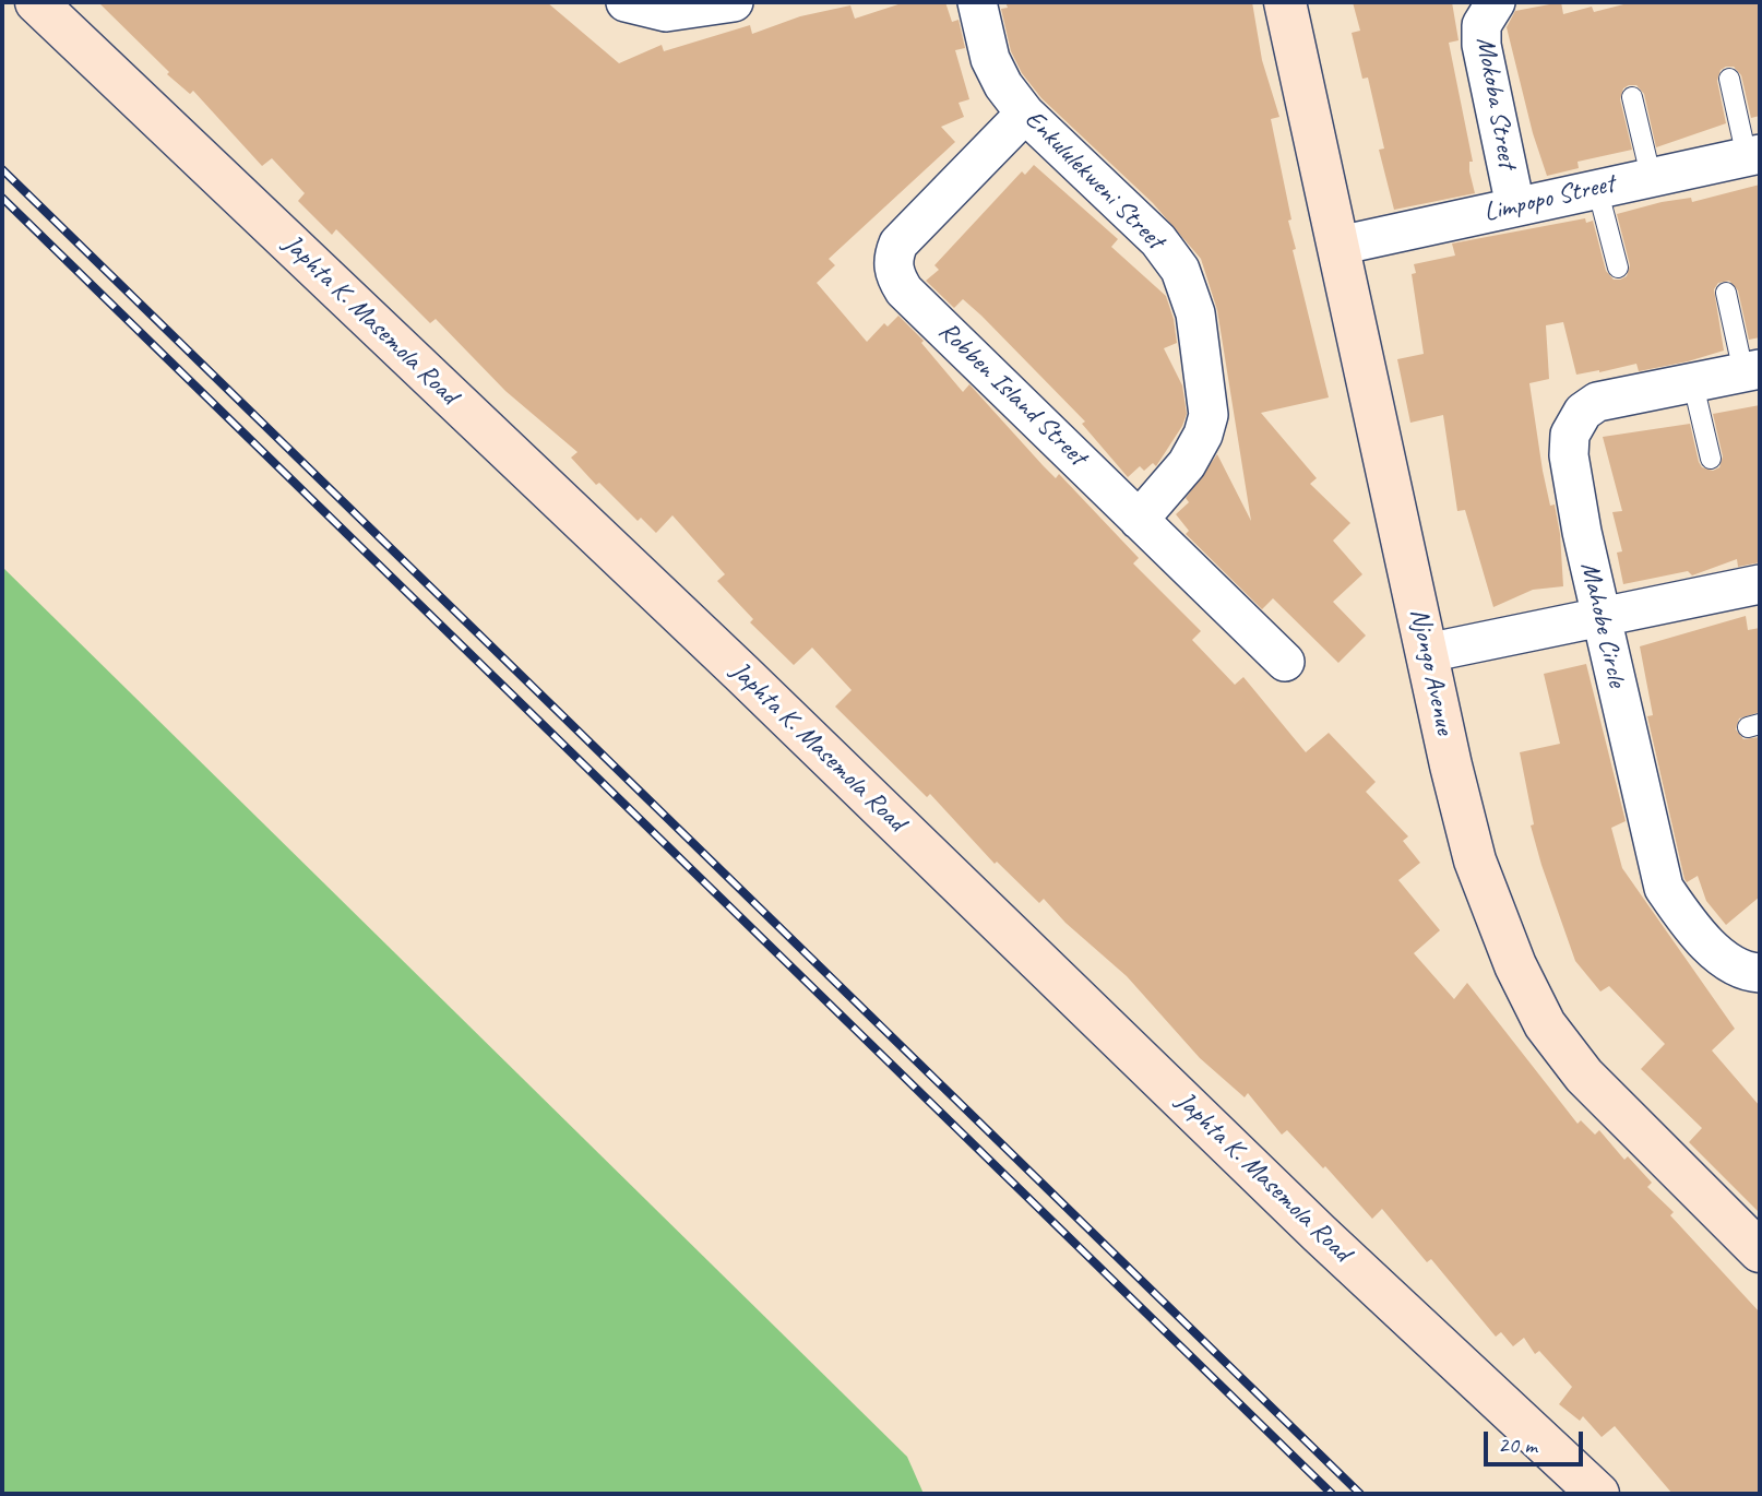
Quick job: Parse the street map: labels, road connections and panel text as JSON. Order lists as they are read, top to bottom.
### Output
{
  "streets": {
    "main road": ["Japhta K. Masemola Road", "Njongo Avenue"],
    "street": [
      "Mokoba Street",
      "Enkululekweni Street",
      "Limpopo Street",
      "Robben Island Street",
      "Mahobe Circle"
    ]
  },
  "crossings": [
    ["Mokoba Street", "Limpopo Street"],
    ["Enkululekweni Street", "Robben Island Street"],
    ["Limpopo Street", "Njongo Avenue"]
  ],
  "scale_bar": "20 m"
}
